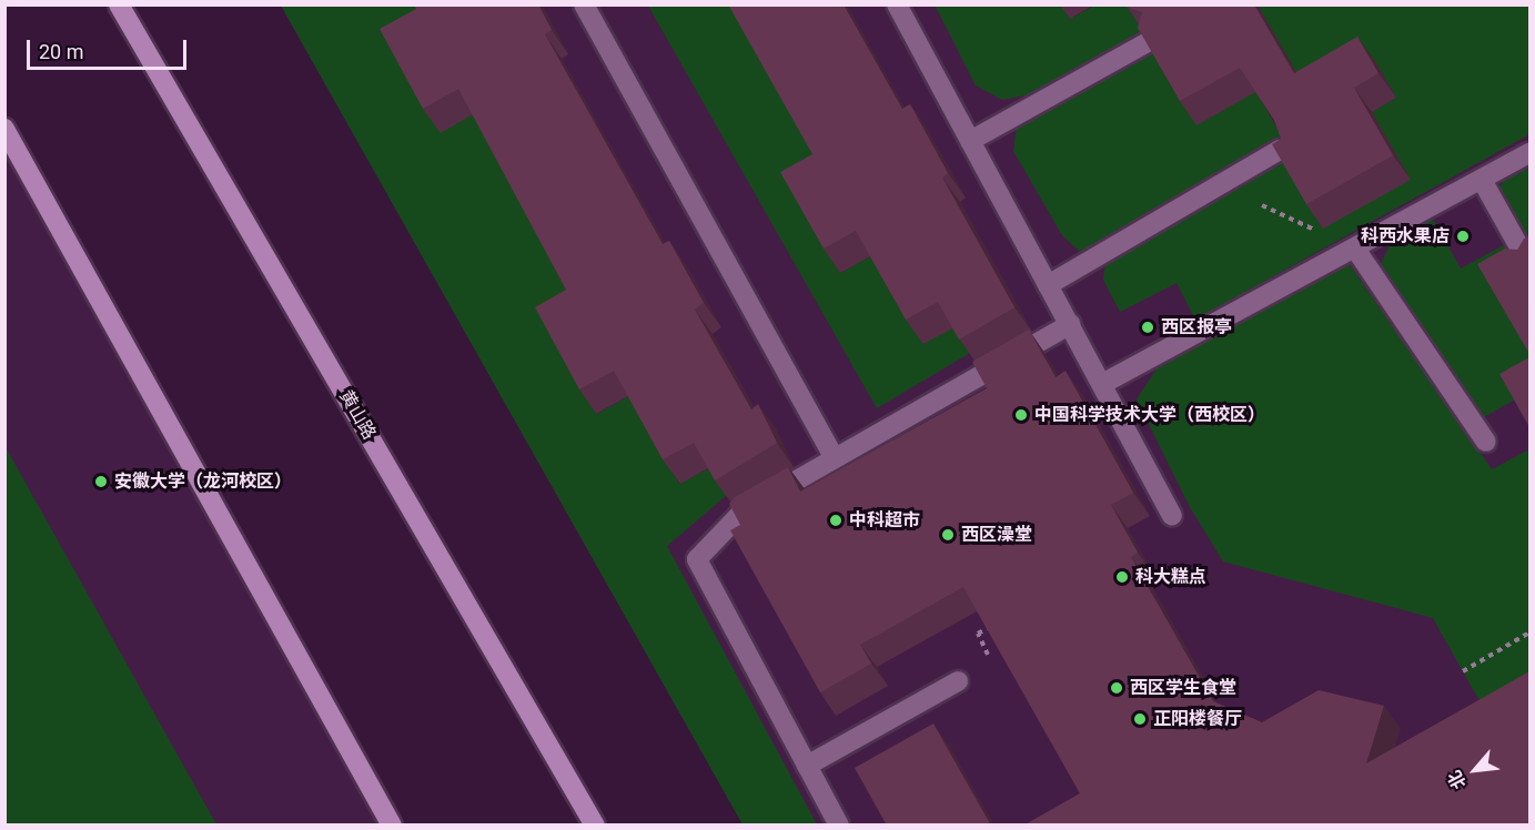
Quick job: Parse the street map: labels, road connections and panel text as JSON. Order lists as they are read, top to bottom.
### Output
{
  "streets": {
    "main road": ["黄山路"]
  },
  "places": [
    "科西水果店",
    "西区报亭",
    "中国科学技术大学（西校区）",
    "安徽大学（龙河校区）",
    "中科超市",
    "西区澡堂",
    "科大糕点",
    "西区学生食堂",
    "正阳楼餐厅"
  ],
  "scale_bar": "20 m",
  "north": "bottom left"
}
